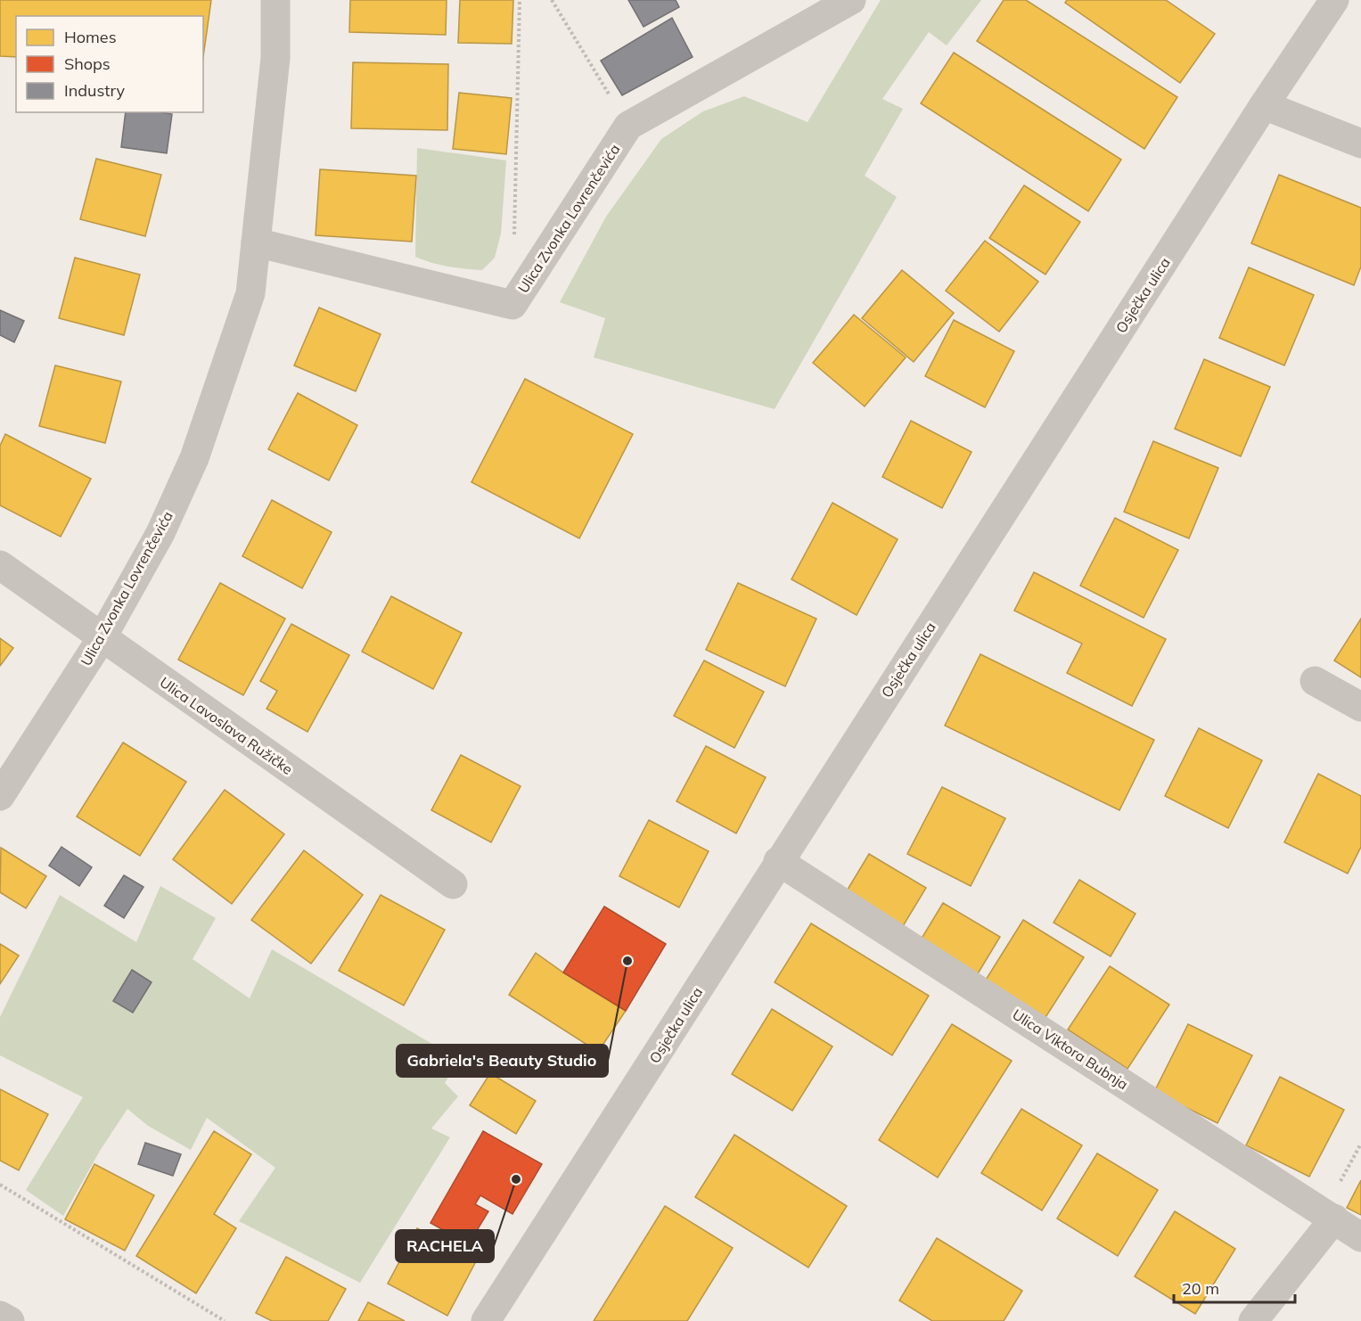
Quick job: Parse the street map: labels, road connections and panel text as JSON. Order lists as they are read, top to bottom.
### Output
{
  "streets": {
    "street": [
      "Ulica Zvonka Lovrenčevića",
      "Osječka ulica",
      "Ulica Lavoslava Ružičke",
      "Ulica Viktora Bubnja"
    ]
  },
  "crossings": [
    ["Ulica Zvonka Lovrenčevića", "Ulica Lavoslava Ružičke"],
    ["Osječka ulica", "Ulica Viktora Bubnja"]
  ],
  "places": ["Gabriela's Beauty Studio", "RACHELA"],
  "legend": ["Homes", "Shops", "Industry"],
  "scale_bar": "20 m"
}
